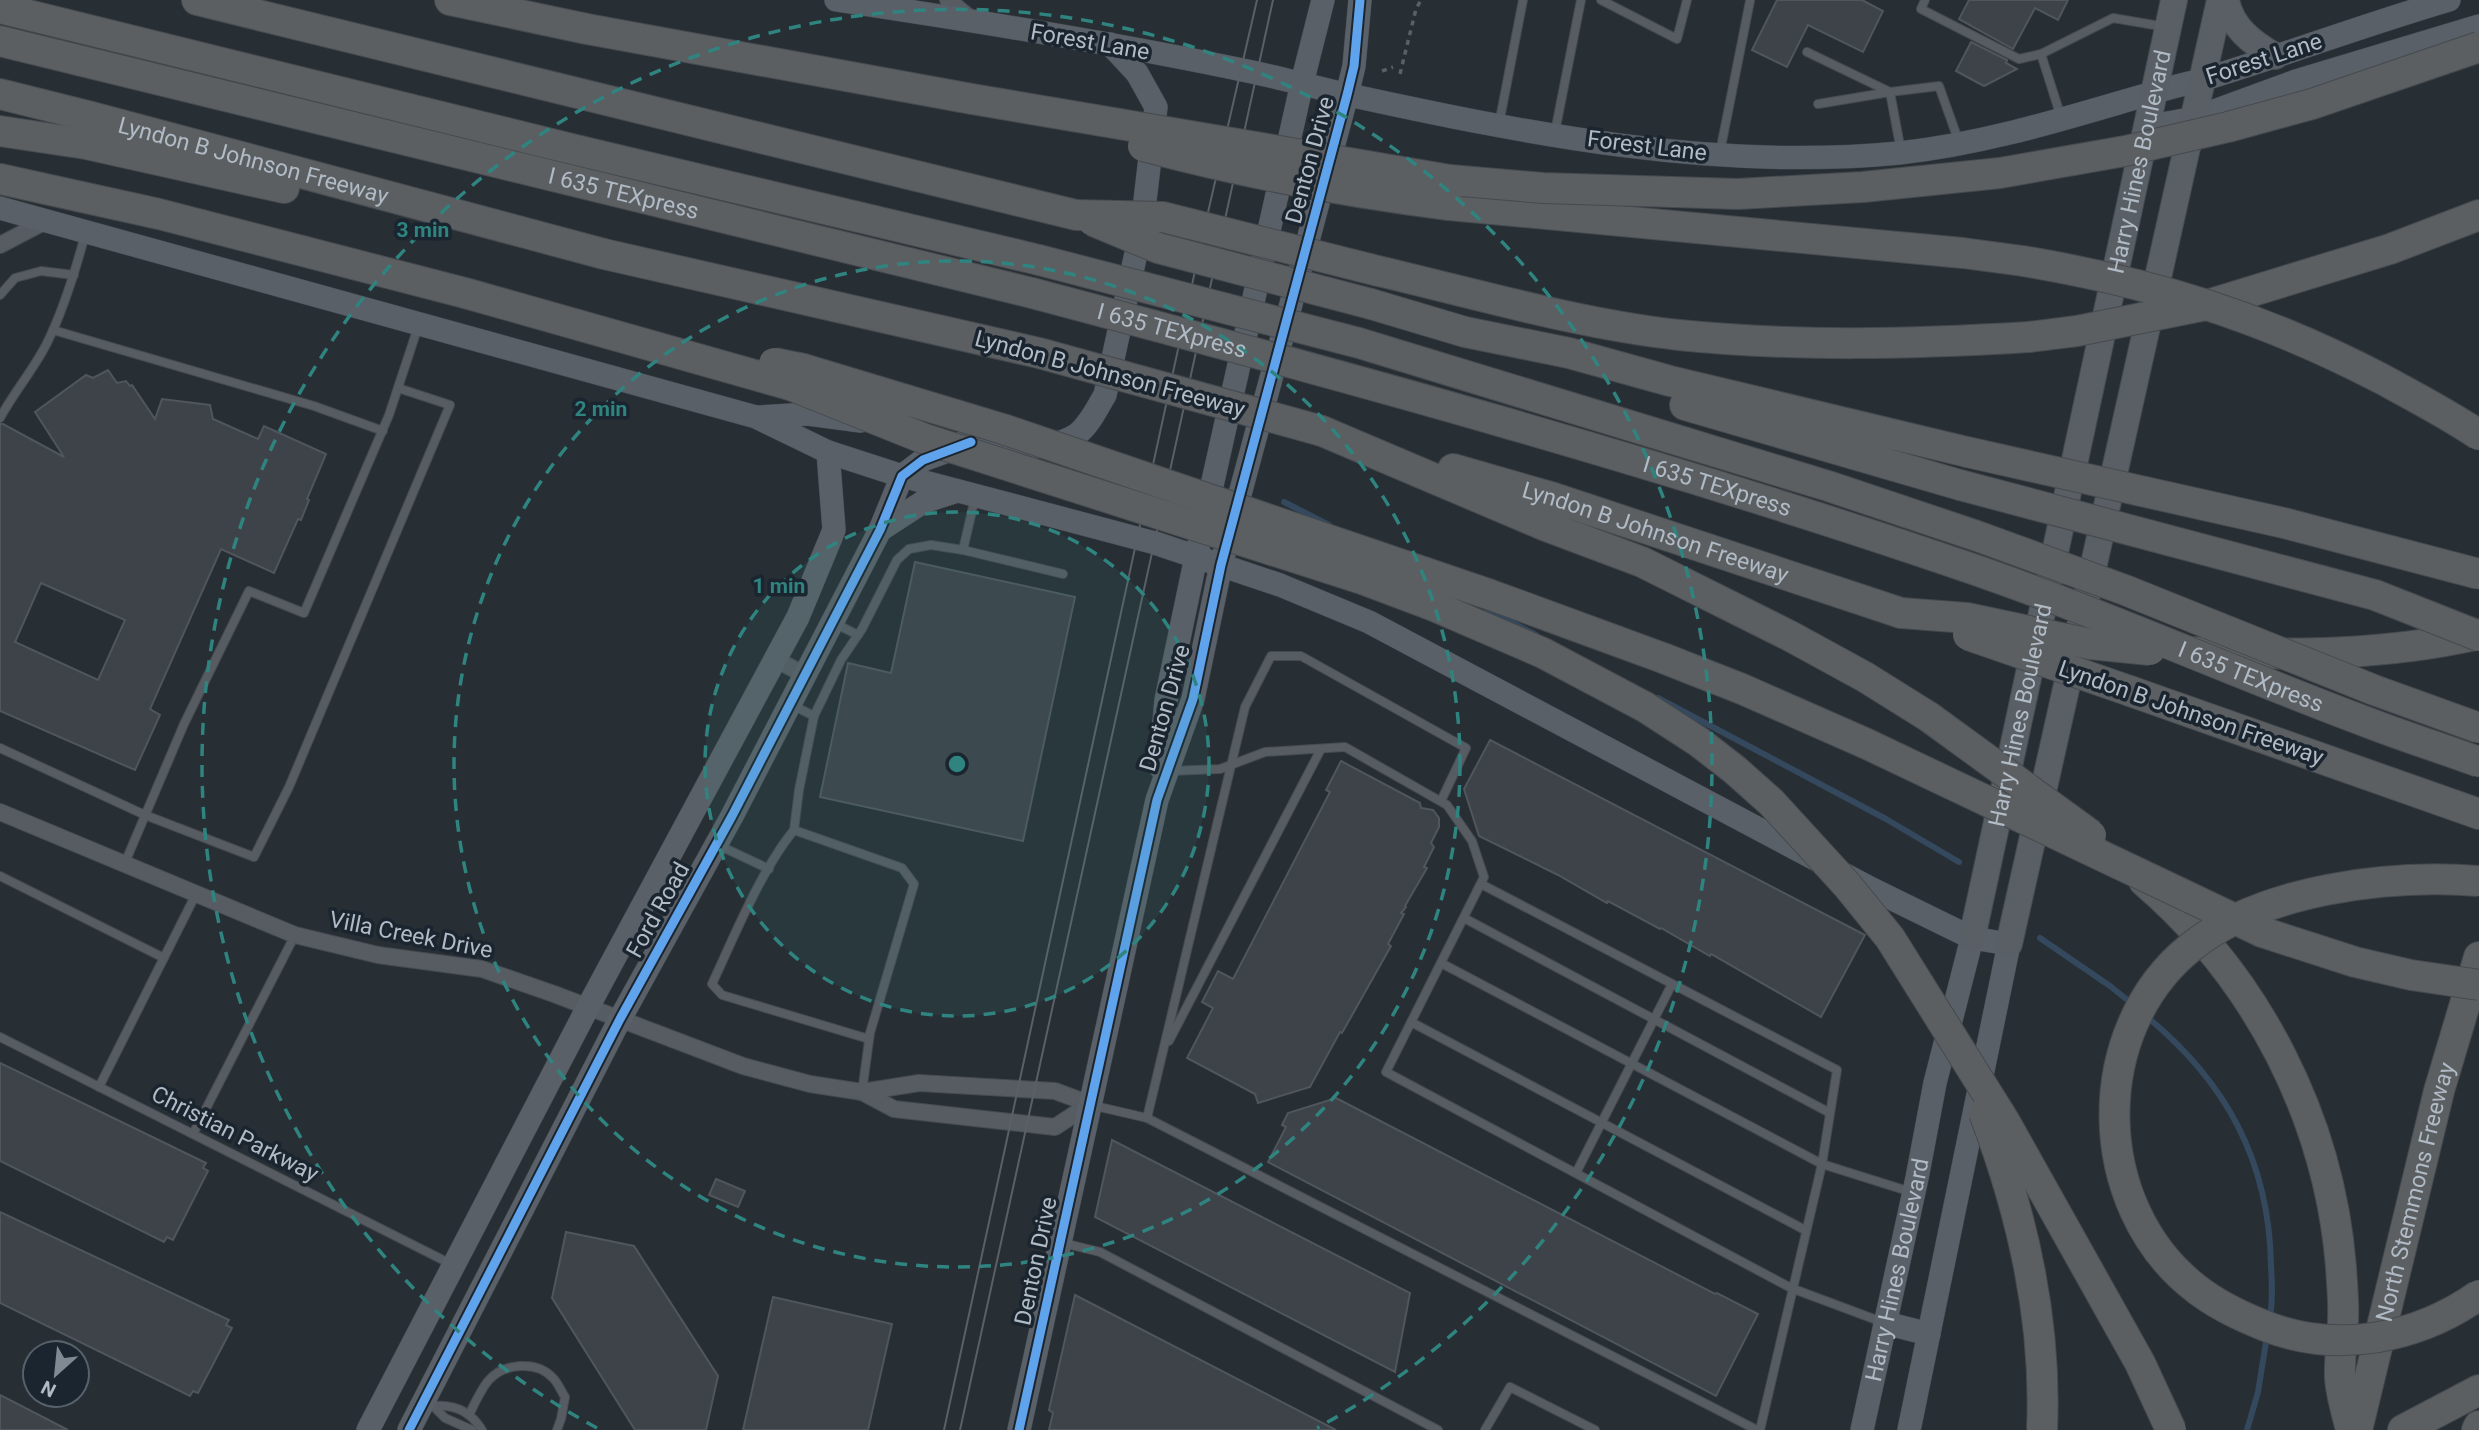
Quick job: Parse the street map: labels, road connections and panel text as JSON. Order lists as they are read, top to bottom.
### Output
{
  "streets": {
    "highway": ["Lyndon B Johnson Freeway", "I 635 TEXpress", "North Stemmons Freeway"],
    "main road": [
      "Forest Lane",
      "Denton Drive",
      "Harry Hines Boulevard",
      "Ford Road"
    ],
    "street": ["Villa Creek Drive"],
    "lane": ["Christian Parkway"]
  },
  "crossings": [
    ["Forest Lane", "Denton Drive"],
    ["Forest Lane", "Harry Hines Boulevard"],
    ["Denton Drive", "Villa Creek Drive"],
    ["Ford Road", "Villa Creek Drive"],
    ["Ford Road", "Christian Parkway"]
  ],
  "north": "bottom left",
  "rings": ["3 min", "2 min", "1 min"]
}
